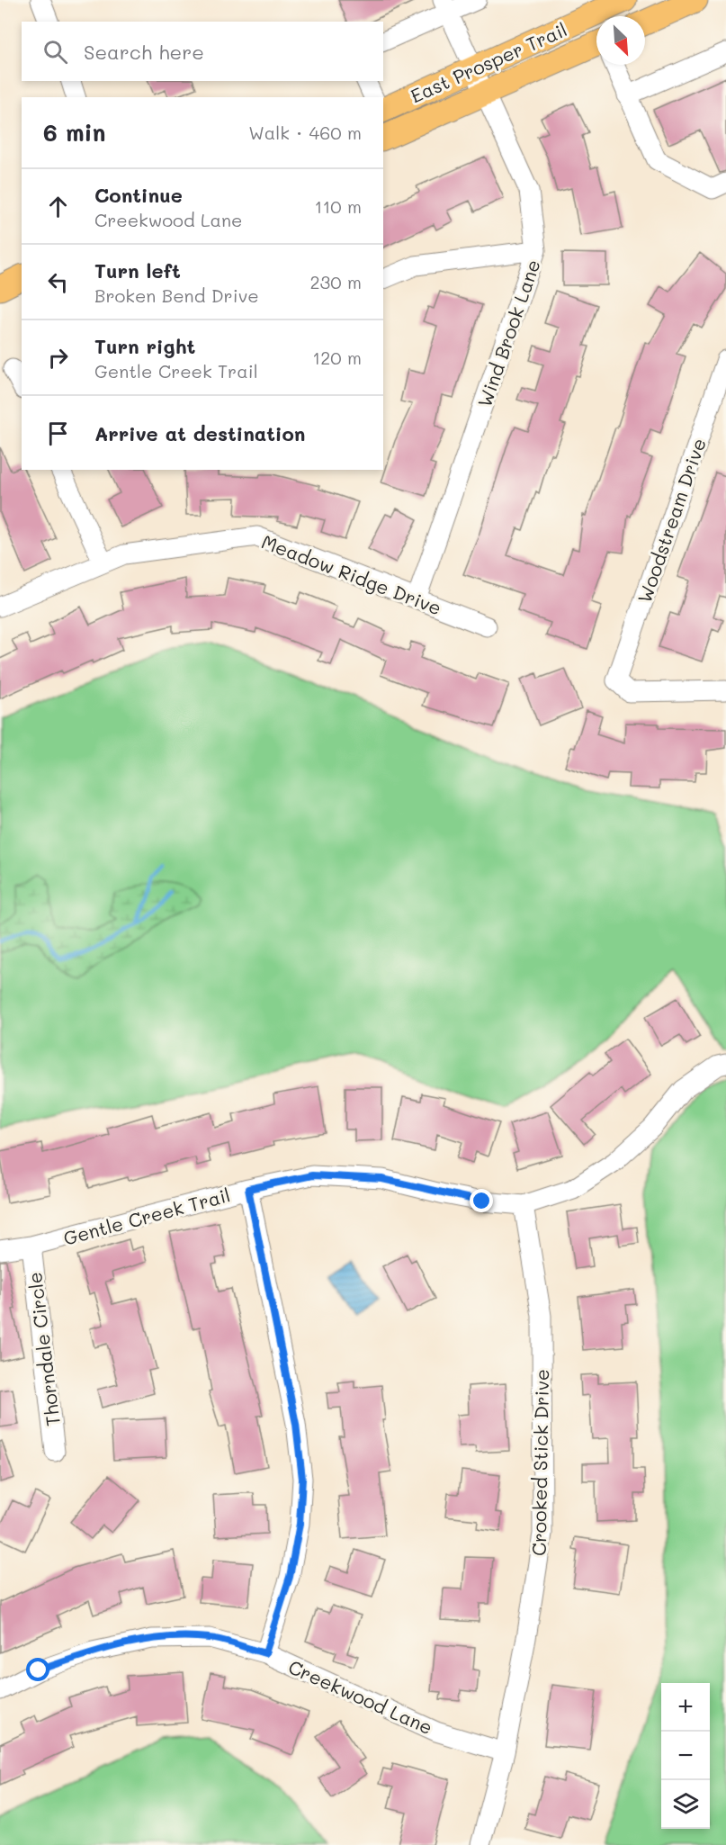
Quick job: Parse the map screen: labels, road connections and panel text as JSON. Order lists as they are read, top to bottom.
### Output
{
  "streets": {
    "main road": ["East Prosper Trail"],
    "street": [
      "Wind Brook Lane",
      "Woodstream Drive",
      "Meadow Ridge Drive",
      "Gentle Creek Trail",
      "Thorndale Circle",
      "Crooked Stick Drive",
      "Creekwood Lane"
    ]
  },
  "crossings": [
    ["East Prosper Trail", "Wind Brook Lane"],
    ["Wind Brook Lane", "Meadow Ridge Drive"],
    ["Gentle Creek Trail", "Thorndale Circle"],
    ["Gentle Creek Trail", "Crooked Stick Drive"],
    ["Crooked Stick Drive", "Creekwood Lane"]
  ],
  "north": "bottom right",
  "page": {
    "search": "Search here",
    "heading": ["6 min", "Walk · 460 m"],
    "list": [
      ["Continue", "Creekwood Lane", "110 m"],
      ["Turn left", "Broken Bend Drive", "230 m"],
      ["Turn right", "Gentle Creek Trail", "120 m"],
      "Arrive at destination"
    ],
    "map_buttons": ["+", "−"]
  }
}
